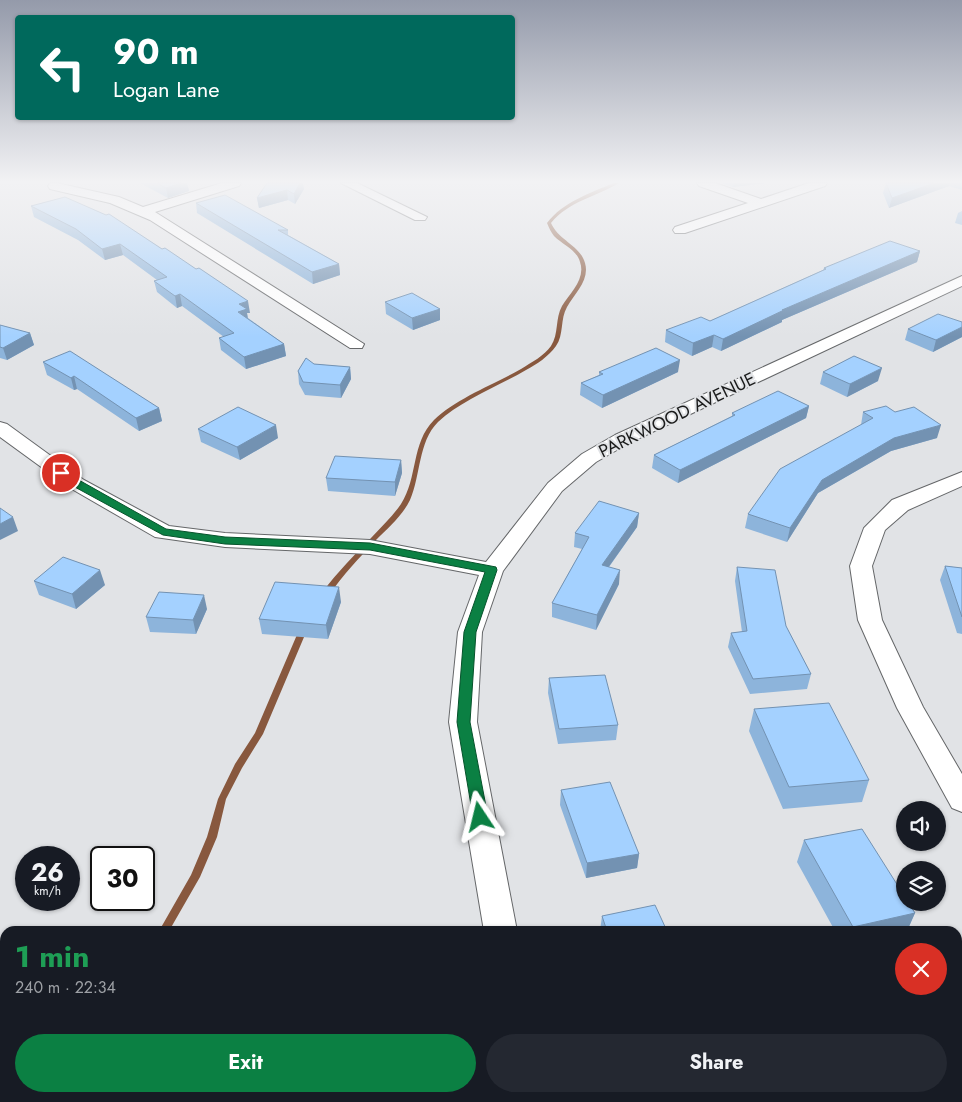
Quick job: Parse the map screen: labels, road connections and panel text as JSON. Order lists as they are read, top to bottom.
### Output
{
  "streets": {
    "street": ["PARKWOOD AVENUE"]
  },
  "page": {
    "turn": ["90 m", "Logan Lane"],
    "speed": "26 km/h",
    "limit": "30",
    "heading": ["1 min", "240 m · 22:34"],
    "buttons": ["Exit", "Share"]
  }
}
